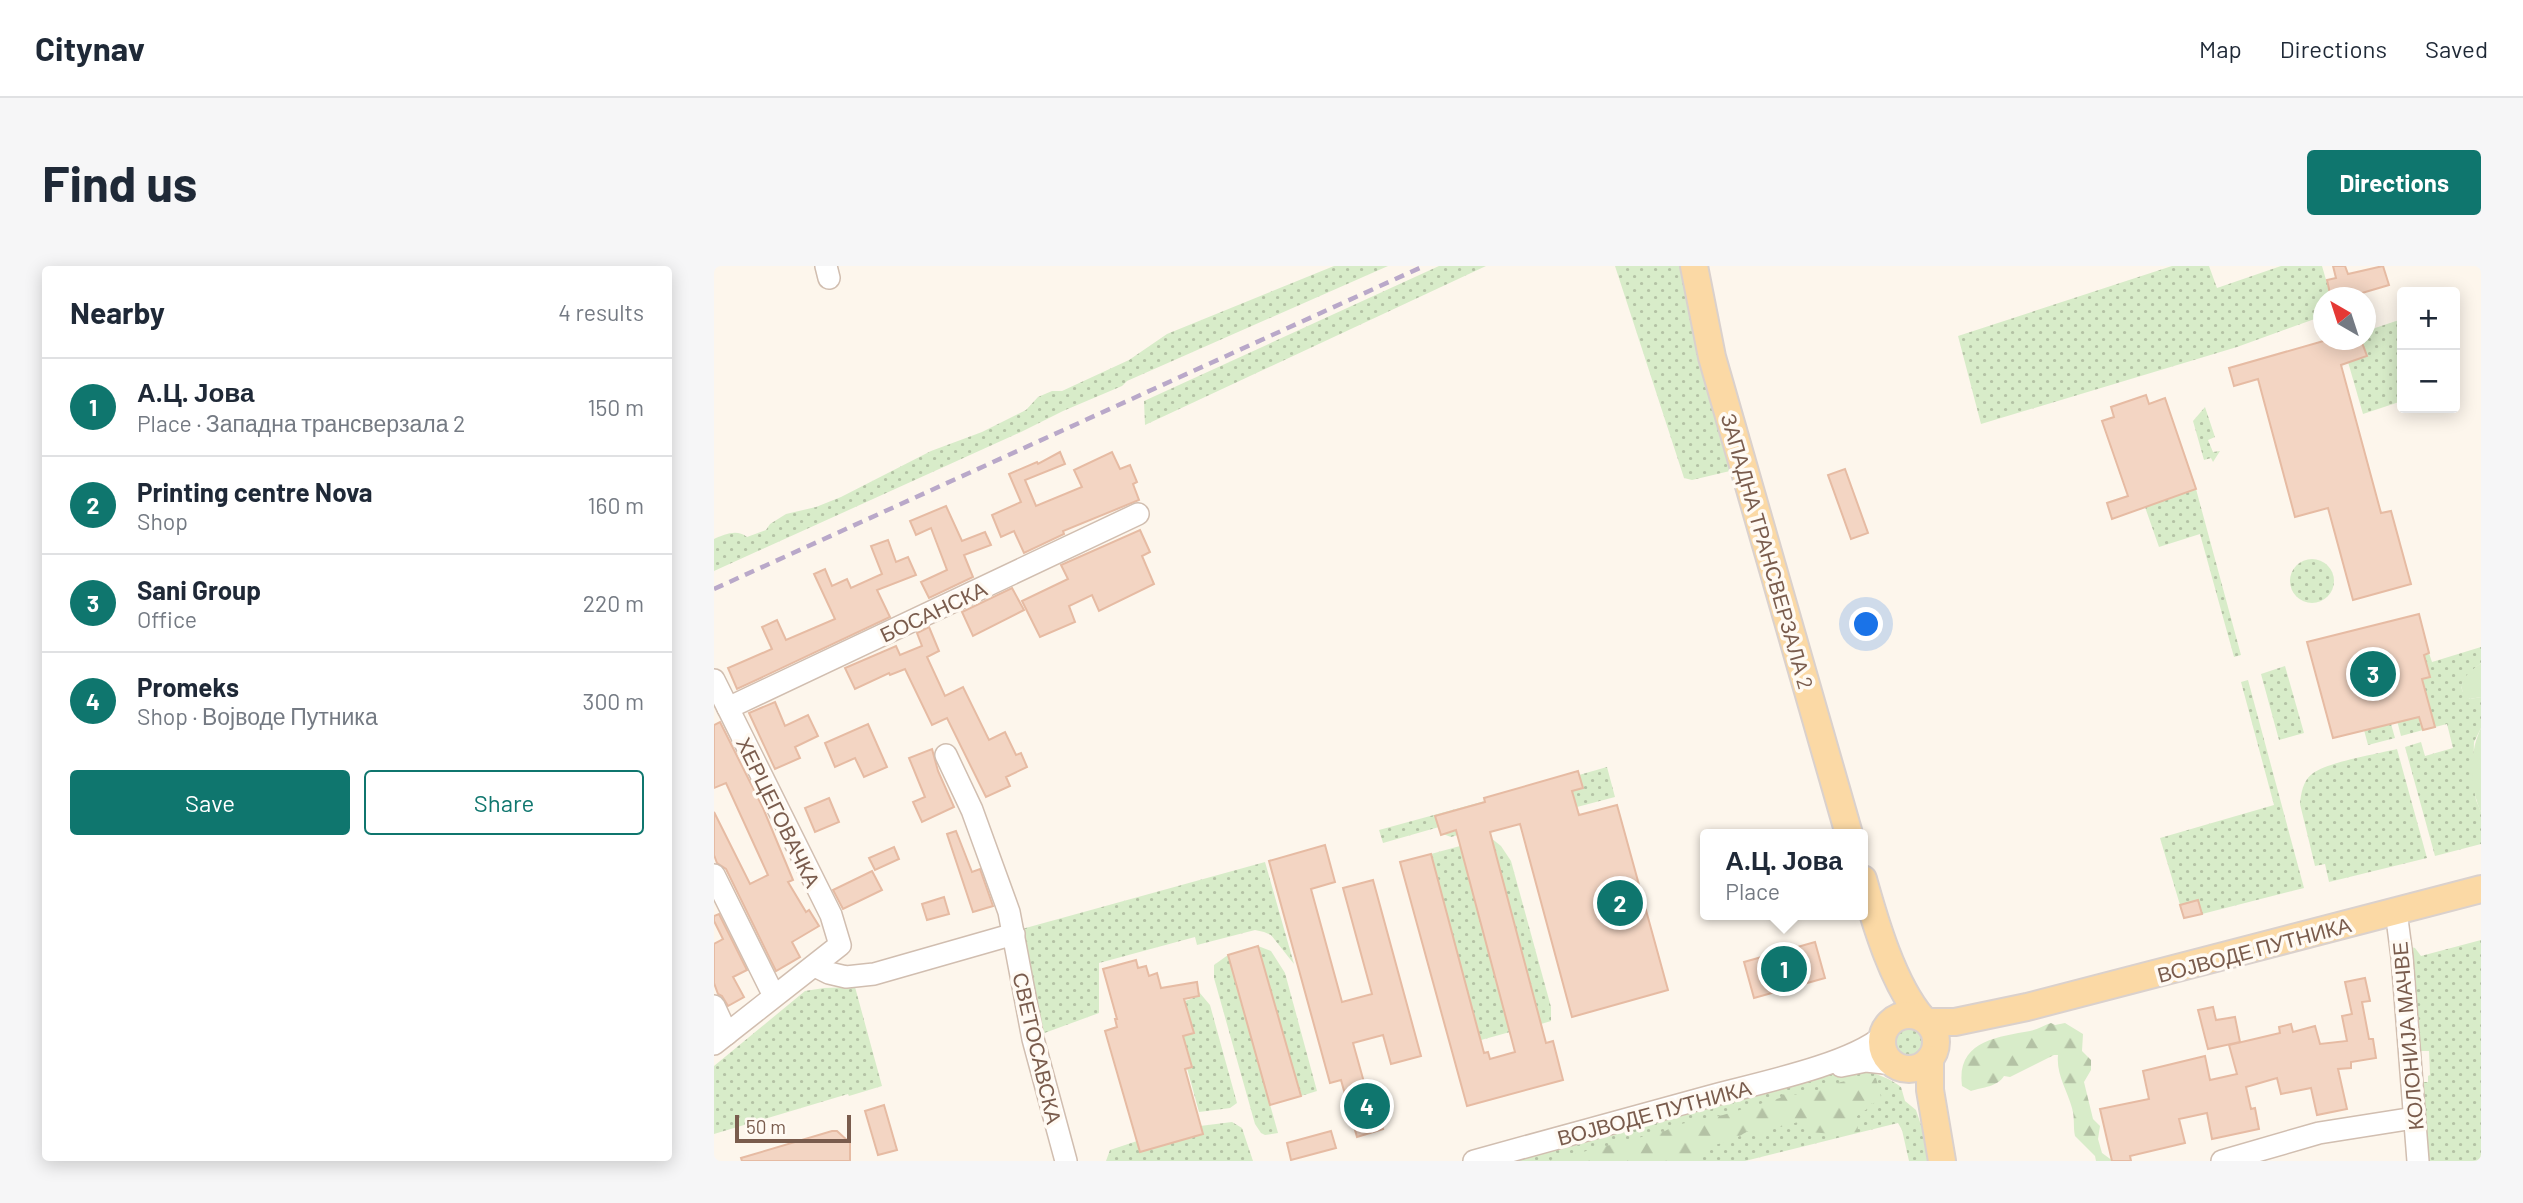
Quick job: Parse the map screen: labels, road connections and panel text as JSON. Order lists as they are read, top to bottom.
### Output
{
  "streets": {
    "main road": ["ЗАПАДНА ТРАНСВЕРЗАЛА 2", "ВОЈВОДЕ ПУТНИКА"],
    "street": [
      "БОСАНСКА",
      "ХЕРЦЕГОВАЧКА",
      "КОЛОНИЈА МАЧВЕ",
      "СВЕТОСАВСКА"
    ]
  },
  "crossings": [
    ["БОСАНСКА", "ХЕРЦЕГОВАЧКА"],
    ["ВОЈВОДЕ ПУТНИКА", "КОЛОНИЈА МАЧВЕ"]
  ],
  "scale_bar": "50 m",
  "north": "top left",
  "page": {
    "header": "Citynav",
    "nav": ["Map", "Directions", "Saved"],
    "buttons": [
      "Directions",
      ["Save", "Share"]
    ],
    "title": "Find us",
    "heading": ["Nearby", "4 results"],
    "map_buttons": ["+", "−"],
    "list": [
      {
        "mark": "1",
        "name": "А.Ц. Јова",
        "note": "Place · Западна трансверзала 2",
        "value": "150 m"
      },
      {
        "mark": "2",
        "name": "Printing centre Nova",
        "note": "Shop",
        "value": "160 m"
      },
      {
        "mark": "3",
        "name": "Sani Group",
        "note": "Office",
        "value": "220 m"
      },
      {
        "mark": "4",
        "name": "Promeks",
        "note": "Shop · Војводе Путника",
        "value": "300 m"
      }
    ],
    "pins": [
      "3",
      "2",
      "1",
      "4"
    ],
    "popup": ["А.Ц. Јова", "Place"],
    "scale": "50 m"
  }
}
